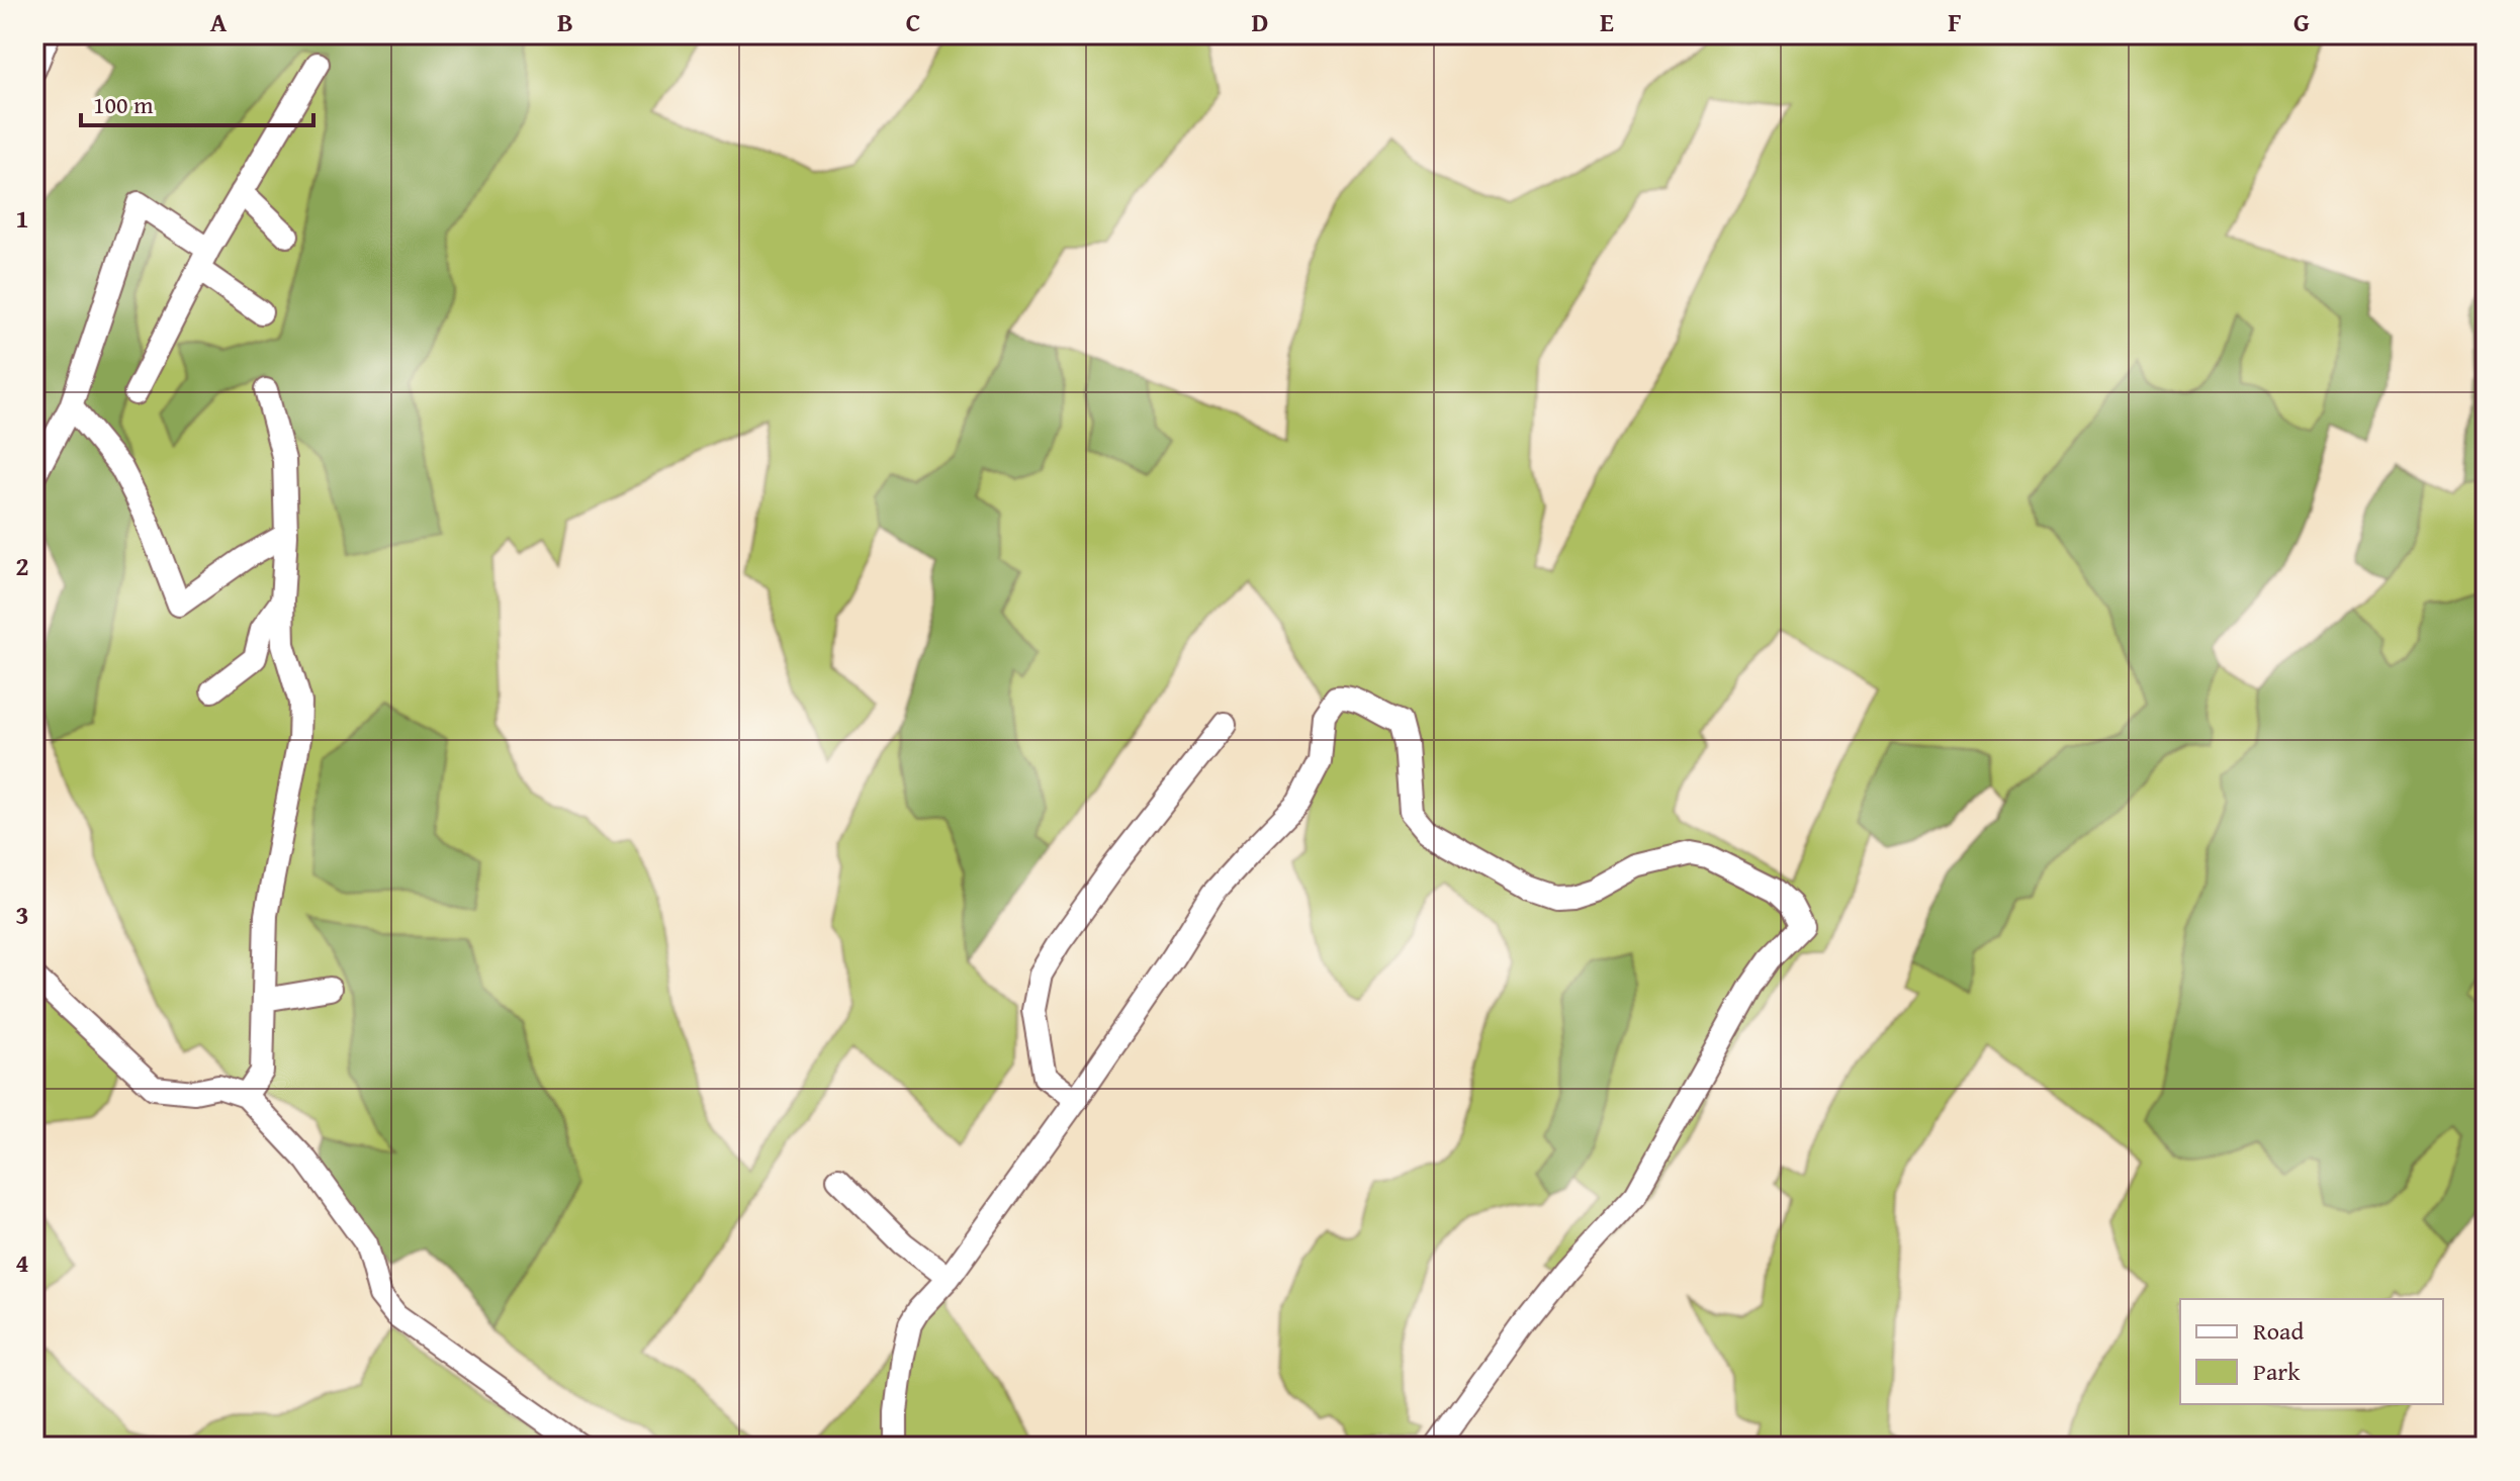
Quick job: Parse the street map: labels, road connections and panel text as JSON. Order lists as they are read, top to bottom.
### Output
{
  "legend": ["Road", "Park"],
  "scale_bar": "100 m",
  "grid": {
    "columns": [
      "A",
      "B",
      "C",
      "D",
      "E",
      "F",
      "G"
    ],
    "rows": [
      "1",
      "2",
      "3",
      "4"
    ]
  }
}
